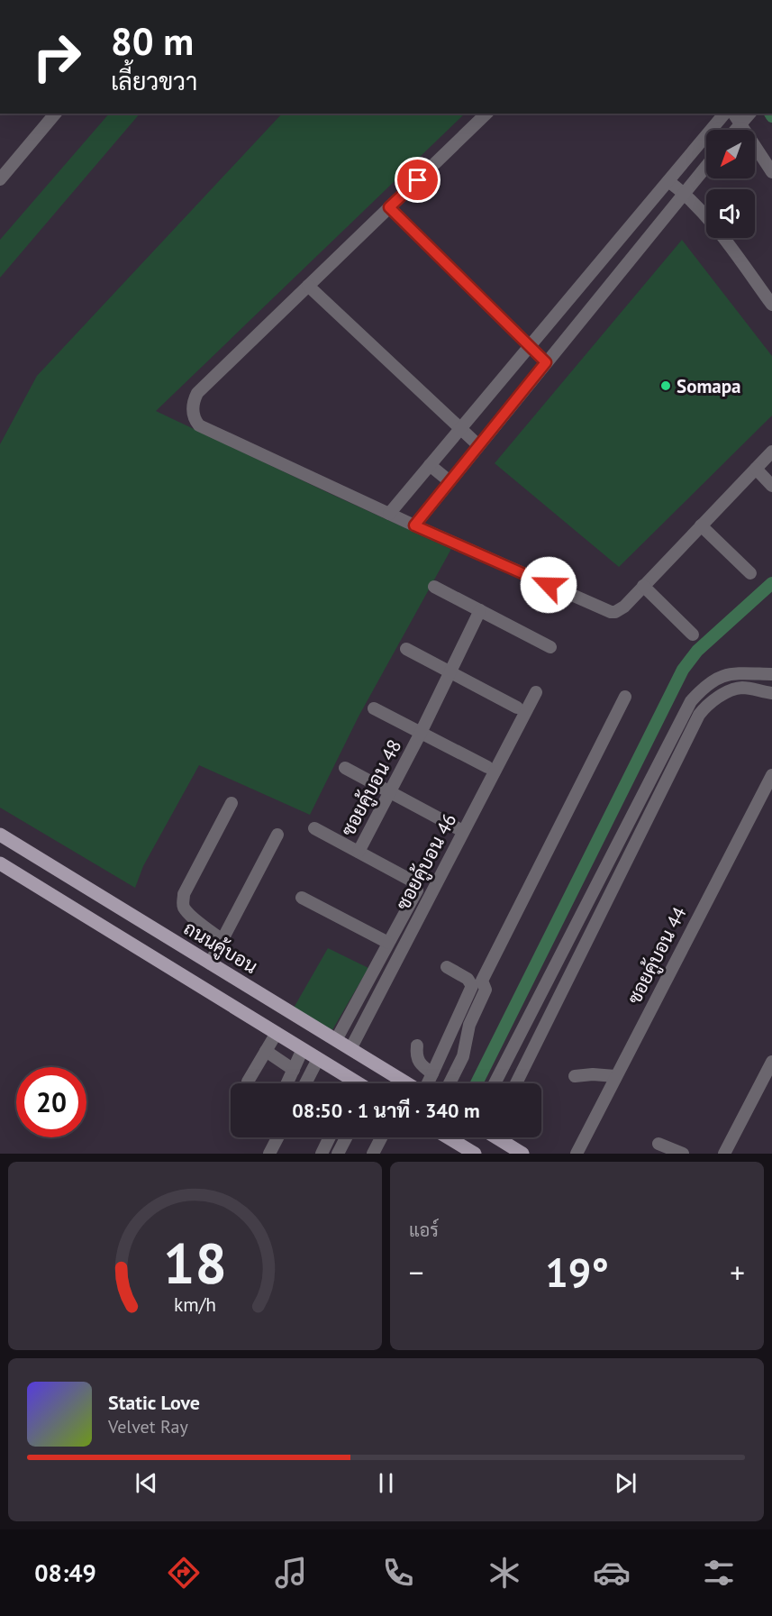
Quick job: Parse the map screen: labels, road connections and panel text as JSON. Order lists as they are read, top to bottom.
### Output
{
  "streets": {
    "main road": ["ถนนคู้บอน"],
    "street": ["ซอยคู้บอน 48", "ซอยคู้บอน 46", "ซอยคู้บอน 44"]
  },
  "crossings": [
    ["ซอยคู้บอน 48", "ถนนคู้บอน"],
    ["ซอยคู้บอน 46", "ถนนคู้บอน"]
  ],
  "places": ["Somapa"],
  "north": "bottom left",
  "page": {
    "turn": ["80 m", "เลี้ยวขวา"],
    "limit": "20",
    "trip": "08:50 · 1 นาที · 340 m",
    "tile": "แอร์",
    "heat": ["−", "19°", "+"],
    "song": ["Static Love", "Velvet Ray"],
    "tabs": "08:49",
    "gauge": ["18", "km/h"]
  }
}
